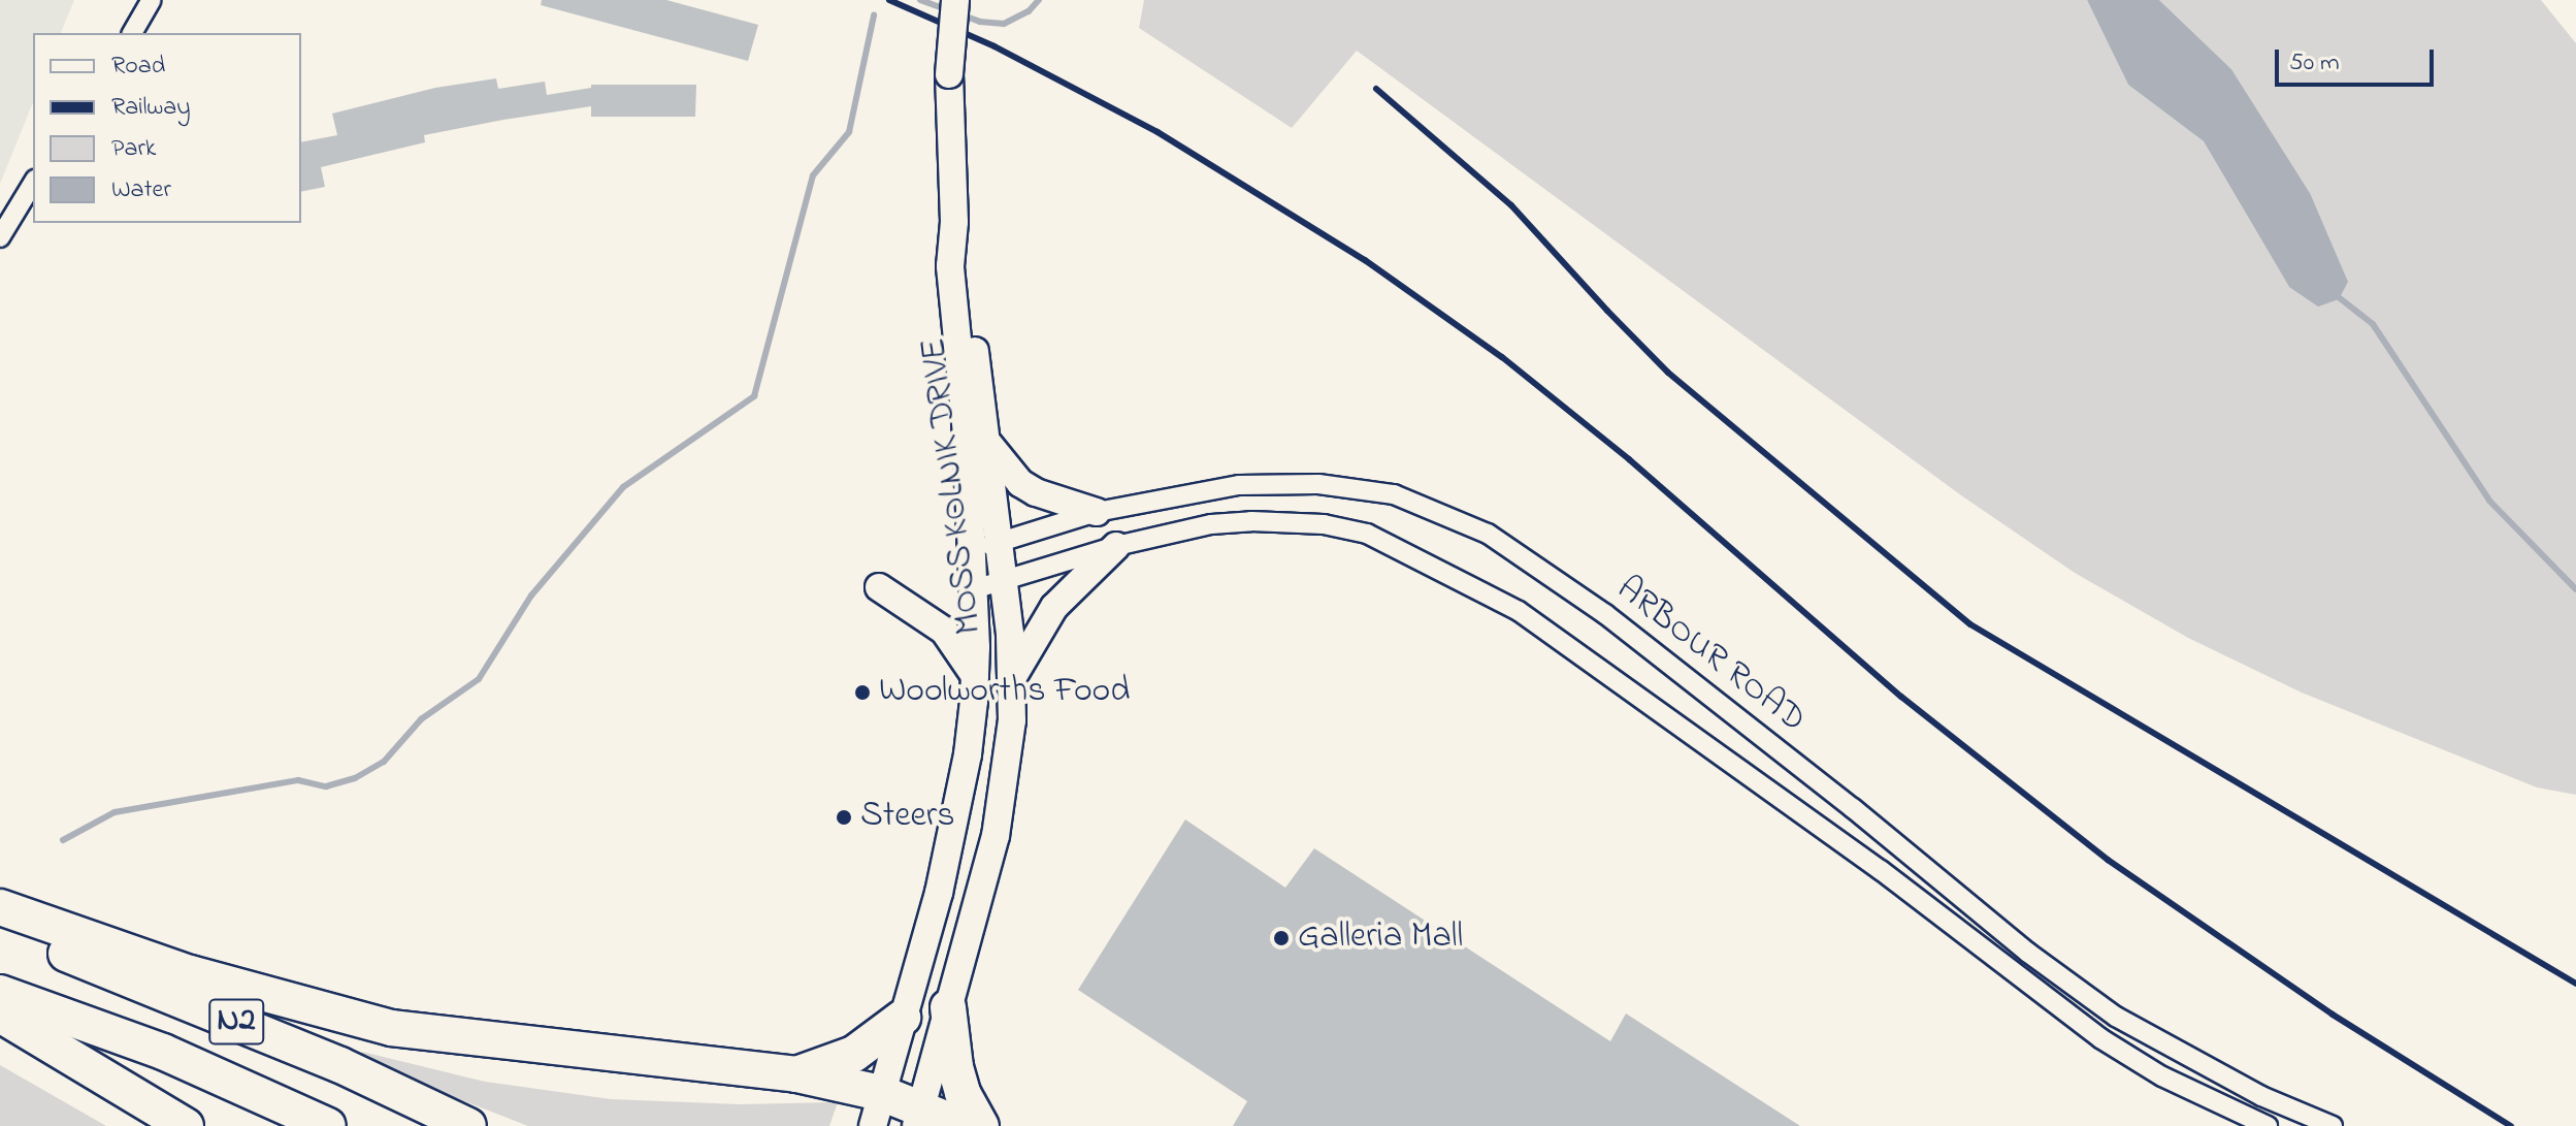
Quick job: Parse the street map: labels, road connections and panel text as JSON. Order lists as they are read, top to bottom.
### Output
{
  "streets": {
    "highway": ["N2"],
    "main road": ["MOSS KOLNIK DRIVE"],
    "street": ["ARBOUR ROAD"]
  },
  "crossings": [
    ["MOSS KOLNIK DRIVE", "ARBOUR ROAD"]
  ],
  "places": ["Woolworths Food", "Steers", "Galleria Mall"],
  "legend": [
    "Road",
    "Railway",
    "Park",
    "Water"
  ],
  "scale_bar": "50 m"
}
